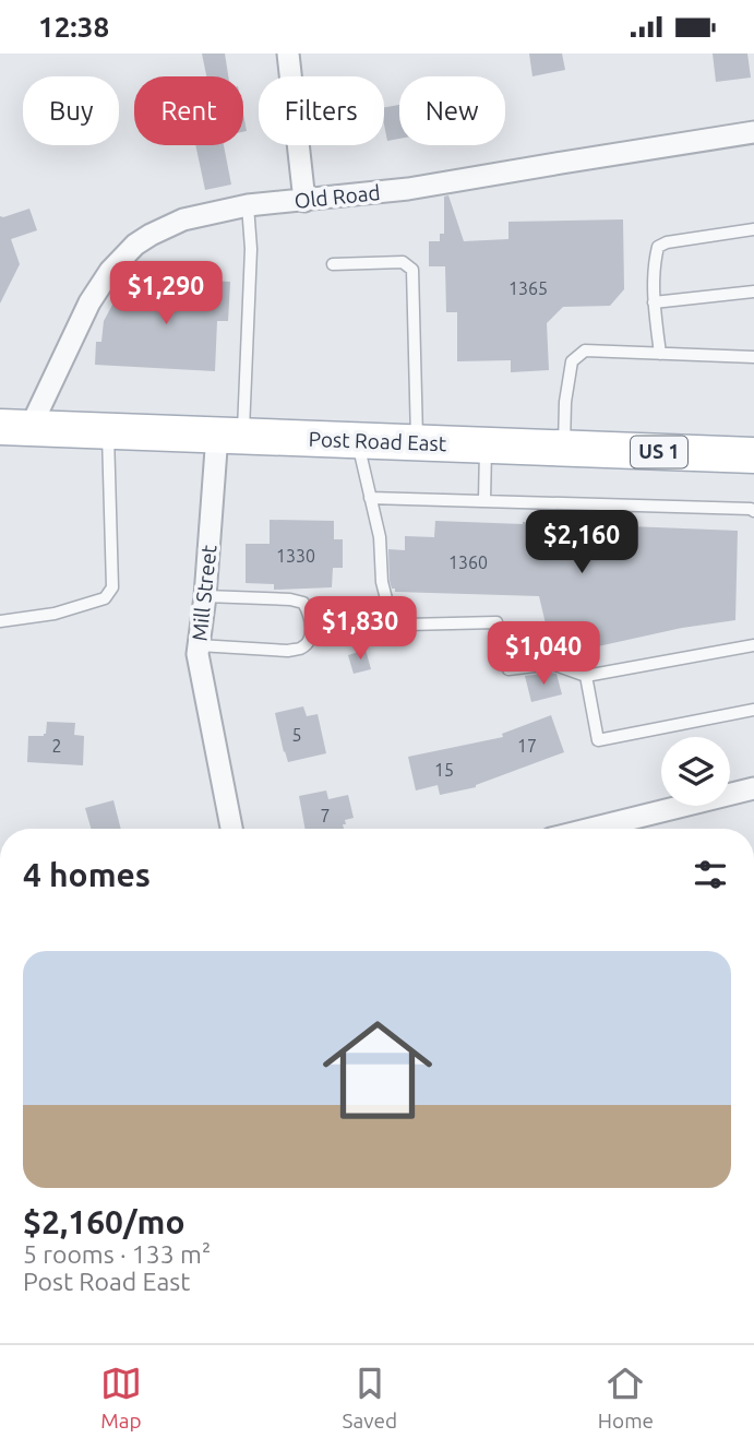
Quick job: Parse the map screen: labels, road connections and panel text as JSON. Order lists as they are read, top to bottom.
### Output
{
  "streets": {
    "main road": ["Post Road East", "US 1"],
    "street": ["Old Road", "Mill Street"]
  },
  "crossings": [
    ["Old Road", "Post Road East"],
    ["Post Road East", "Mill Street"]
  ],
  "house_numbers": [
    "1365",
    "1330",
    "1360",
    "5",
    "2",
    "17",
    "15",
    "7"
  ],
  "page": {
    "status": "12:38",
    "chip": [
      "Buy",
      "Rent",
      "Filters",
      "New"
    ],
    "price": [
      "$1,290",
      "$2,160",
      "$1,830",
      "$1,040"
    ],
    "heading": "4 homes",
    "list": [
      {
        "name": "$2,160/mo",
        "note": "5 rooms · 133 m² · Post Road East"
      }
    ],
    "tabs": ["Map", "Saved", "Home"]
  }
}
